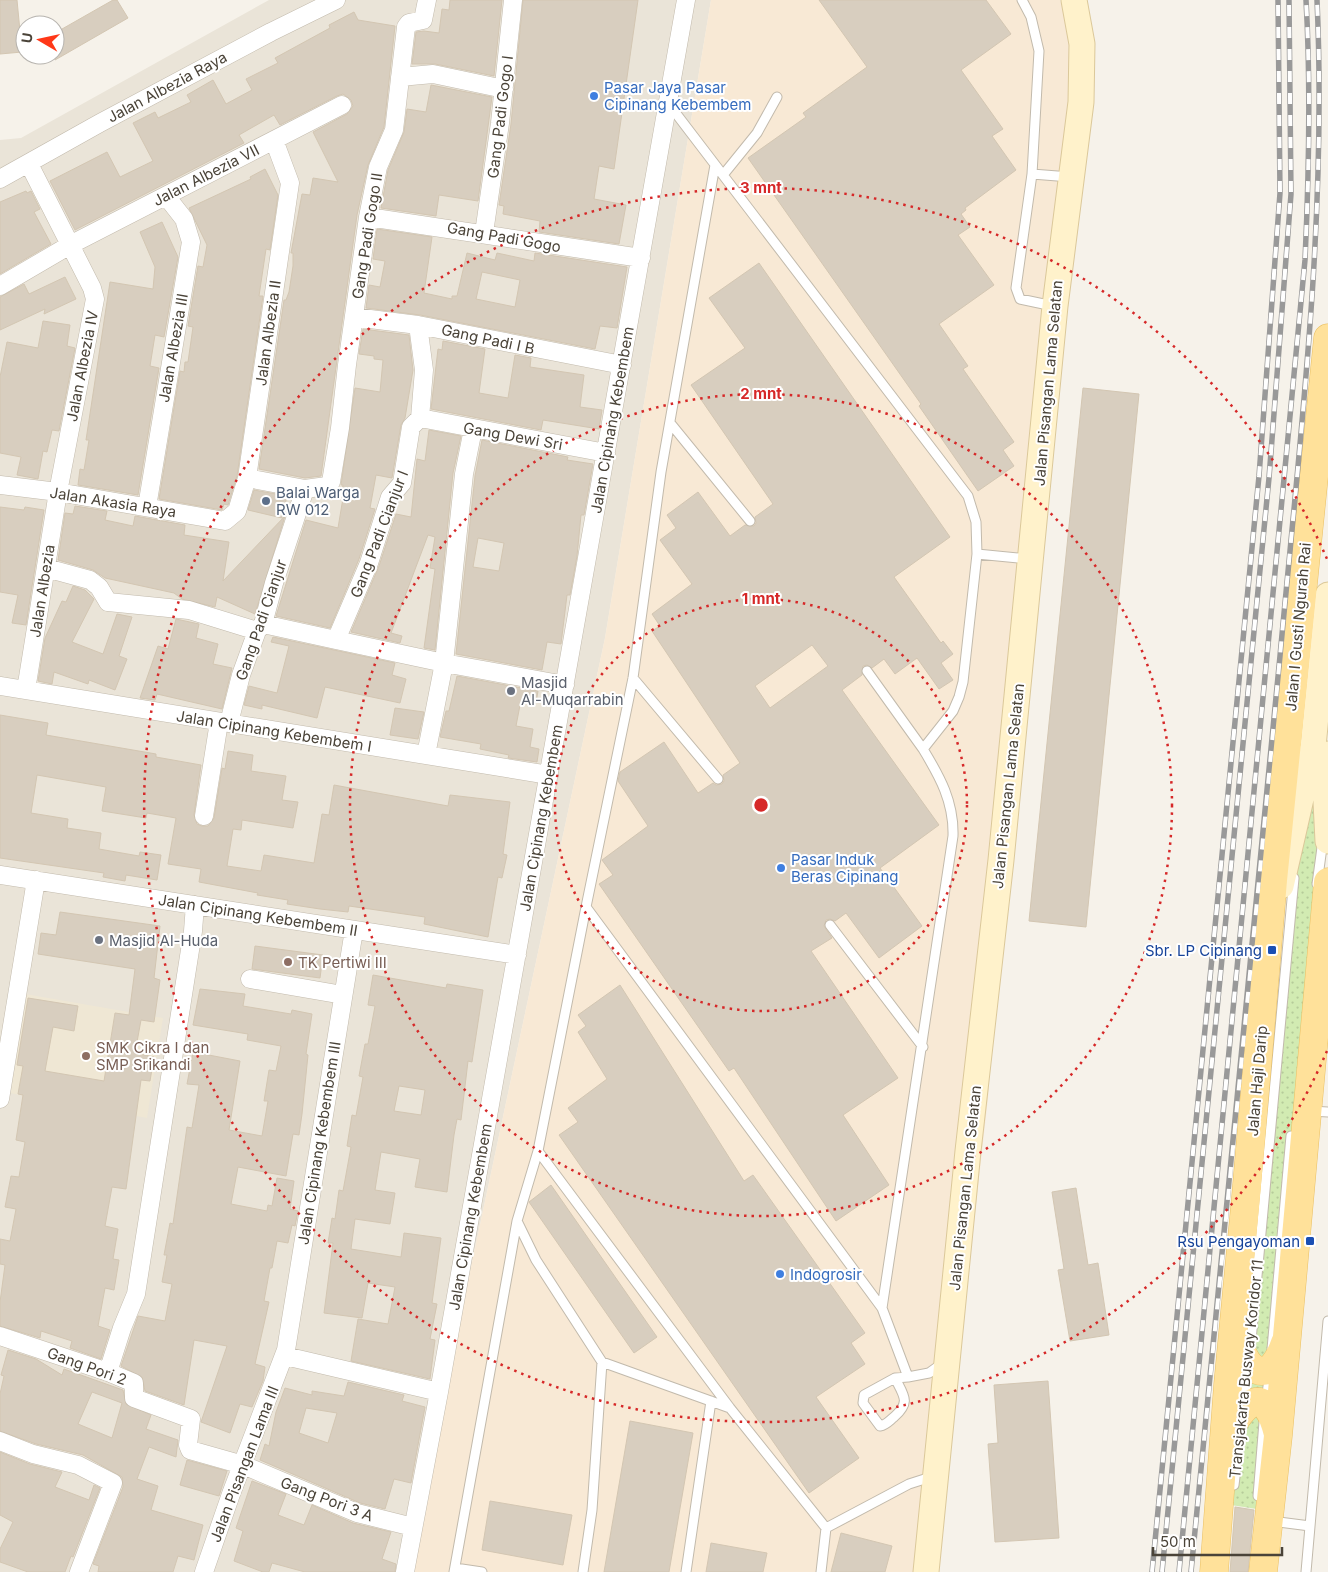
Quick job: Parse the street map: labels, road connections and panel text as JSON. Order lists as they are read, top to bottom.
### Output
{
  "streets": {
    "main road": ["Jalan I Gusti Ngurah Rai", "Jalan Haji Darip"],
    "street": [
      "Jalan Albezia Raya",
      "Gang Padi Gogo I",
      "Jalan Albezia VII",
      "Gang Padi Gogo II",
      "Gang Padi Gogo",
      "Jalan Albezia II",
      "Gang Padi I B",
      "Jalan Albezia III",
      "Jalan Albezia IV",
      "Jalan Pisangan Lama Selatan",
      "Jalan Cipinang Kebembem",
      "Gang Dewi Sri",
      "Jalan Akasia Raya",
      "Gang Padi Cianjur I",
      "Jalan Albezia",
      "Gang Padi Cianjur",
      "Jalan Cipinang Kebembem I",
      "Jalan Cipinang Kebembem II",
      "Jalan Cipinang Kebembem III",
      "Gang Pori 2",
      "Jalan Pisangan Lama III",
      "Gang Pori 3 A"
    ],
    "lane": ["Transjakarta Busway Koridor 11"]
  },
  "crossings": [
    ["Jalan Albezia Raya", "Jalan Albezia IV"],
    ["Gang Padi Gogo I", "Gang Padi Gogo"],
    ["Jalan Albezia VII", "Jalan Albezia II"],
    ["Jalan Albezia VII", "Jalan Albezia III"],
    ["Jalan Albezia VII", "Jalan Albezia IV"],
    ["Gang Padi Gogo II", "Gang Padi Gogo"],
    ["Gang Padi Gogo II", "Gang Padi I B"],
    ["Gang Padi Gogo II", "Gang Padi Cianjur"],
    ["Gang Padi Gogo", "Jalan Cipinang Kebembem"],
    ["Jalan Albezia II", "Jalan Akasia Raya"],
    ["Gang Padi I B", "Jalan Cipinang Kebembem"],
    ["Gang Padi I B", "Gang Padi Cianjur I"],
    ["Jalan Albezia III", "Jalan Akasia Raya"],
    ["Jalan Albezia IV", "Jalan Akasia Raya"],
    ["Jalan Albezia IV", "Jalan Albezia"],
    ["Jalan Cipinang Kebembem", "Gang Dewi Sri"],
    ["Jalan Cipinang Kebembem", "Jalan Cipinang Kebembem I"],
    ["Jalan Cipinang Kebembem", "Jalan Cipinang Kebembem II"],
    ["Jalan Cipinang Kebembem", "Gang Pori 3 A"],
    ["Gang Dewi Sri", "Gang Padi Cianjur I"],
    ["Jalan Akasia Raya", "Jalan Albezia"],
    ["Jalan Albezia", "Jalan Cipinang Kebembem I"],
    ["Gang Padi Cianjur", "Jalan Cipinang Kebembem I"],
    ["Jalan I Gusti Ngurah Rai", "Jalan Haji Darip"],
    ["Jalan Cipinang Kebembem II", "Jalan Cipinang Kebembem III"],
    ["Jalan Haji Darip", "Transjakarta Busway Koridor 11"],
    ["Jalan Cipinang Kebembem III", "Jalan Pisangan Lama III"],
    ["Gang Pori 2", "Jalan Pisangan Lama III"],
    ["Gang Pori 2", "Gang Pori 3 A"],
    ["Jalan Pisangan Lama III", "Gang Pori 3 A"]
  ],
  "places": {
    "other": [
      "Pasar Jaya Pasar Cipinang Kebembem",
      "Balai Warga RW 012",
      "Masjid Al-Muqarrabin",
      "Pasar Induk Beras Cipinang",
      "Masjid Al-Huda",
      "TK Pertiwi III",
      "SMK Cikra I dan SMP Srikandi",
      "Indogrosir"
    ],
    "transit": ["Sbr. LP Cipinang", "Rsu Pengayoman"]
  },
  "scale_bar": "50 m",
  "north": "left",
  "rings": ["3 mnt", "2 mnt", "1 mnt"]
}
